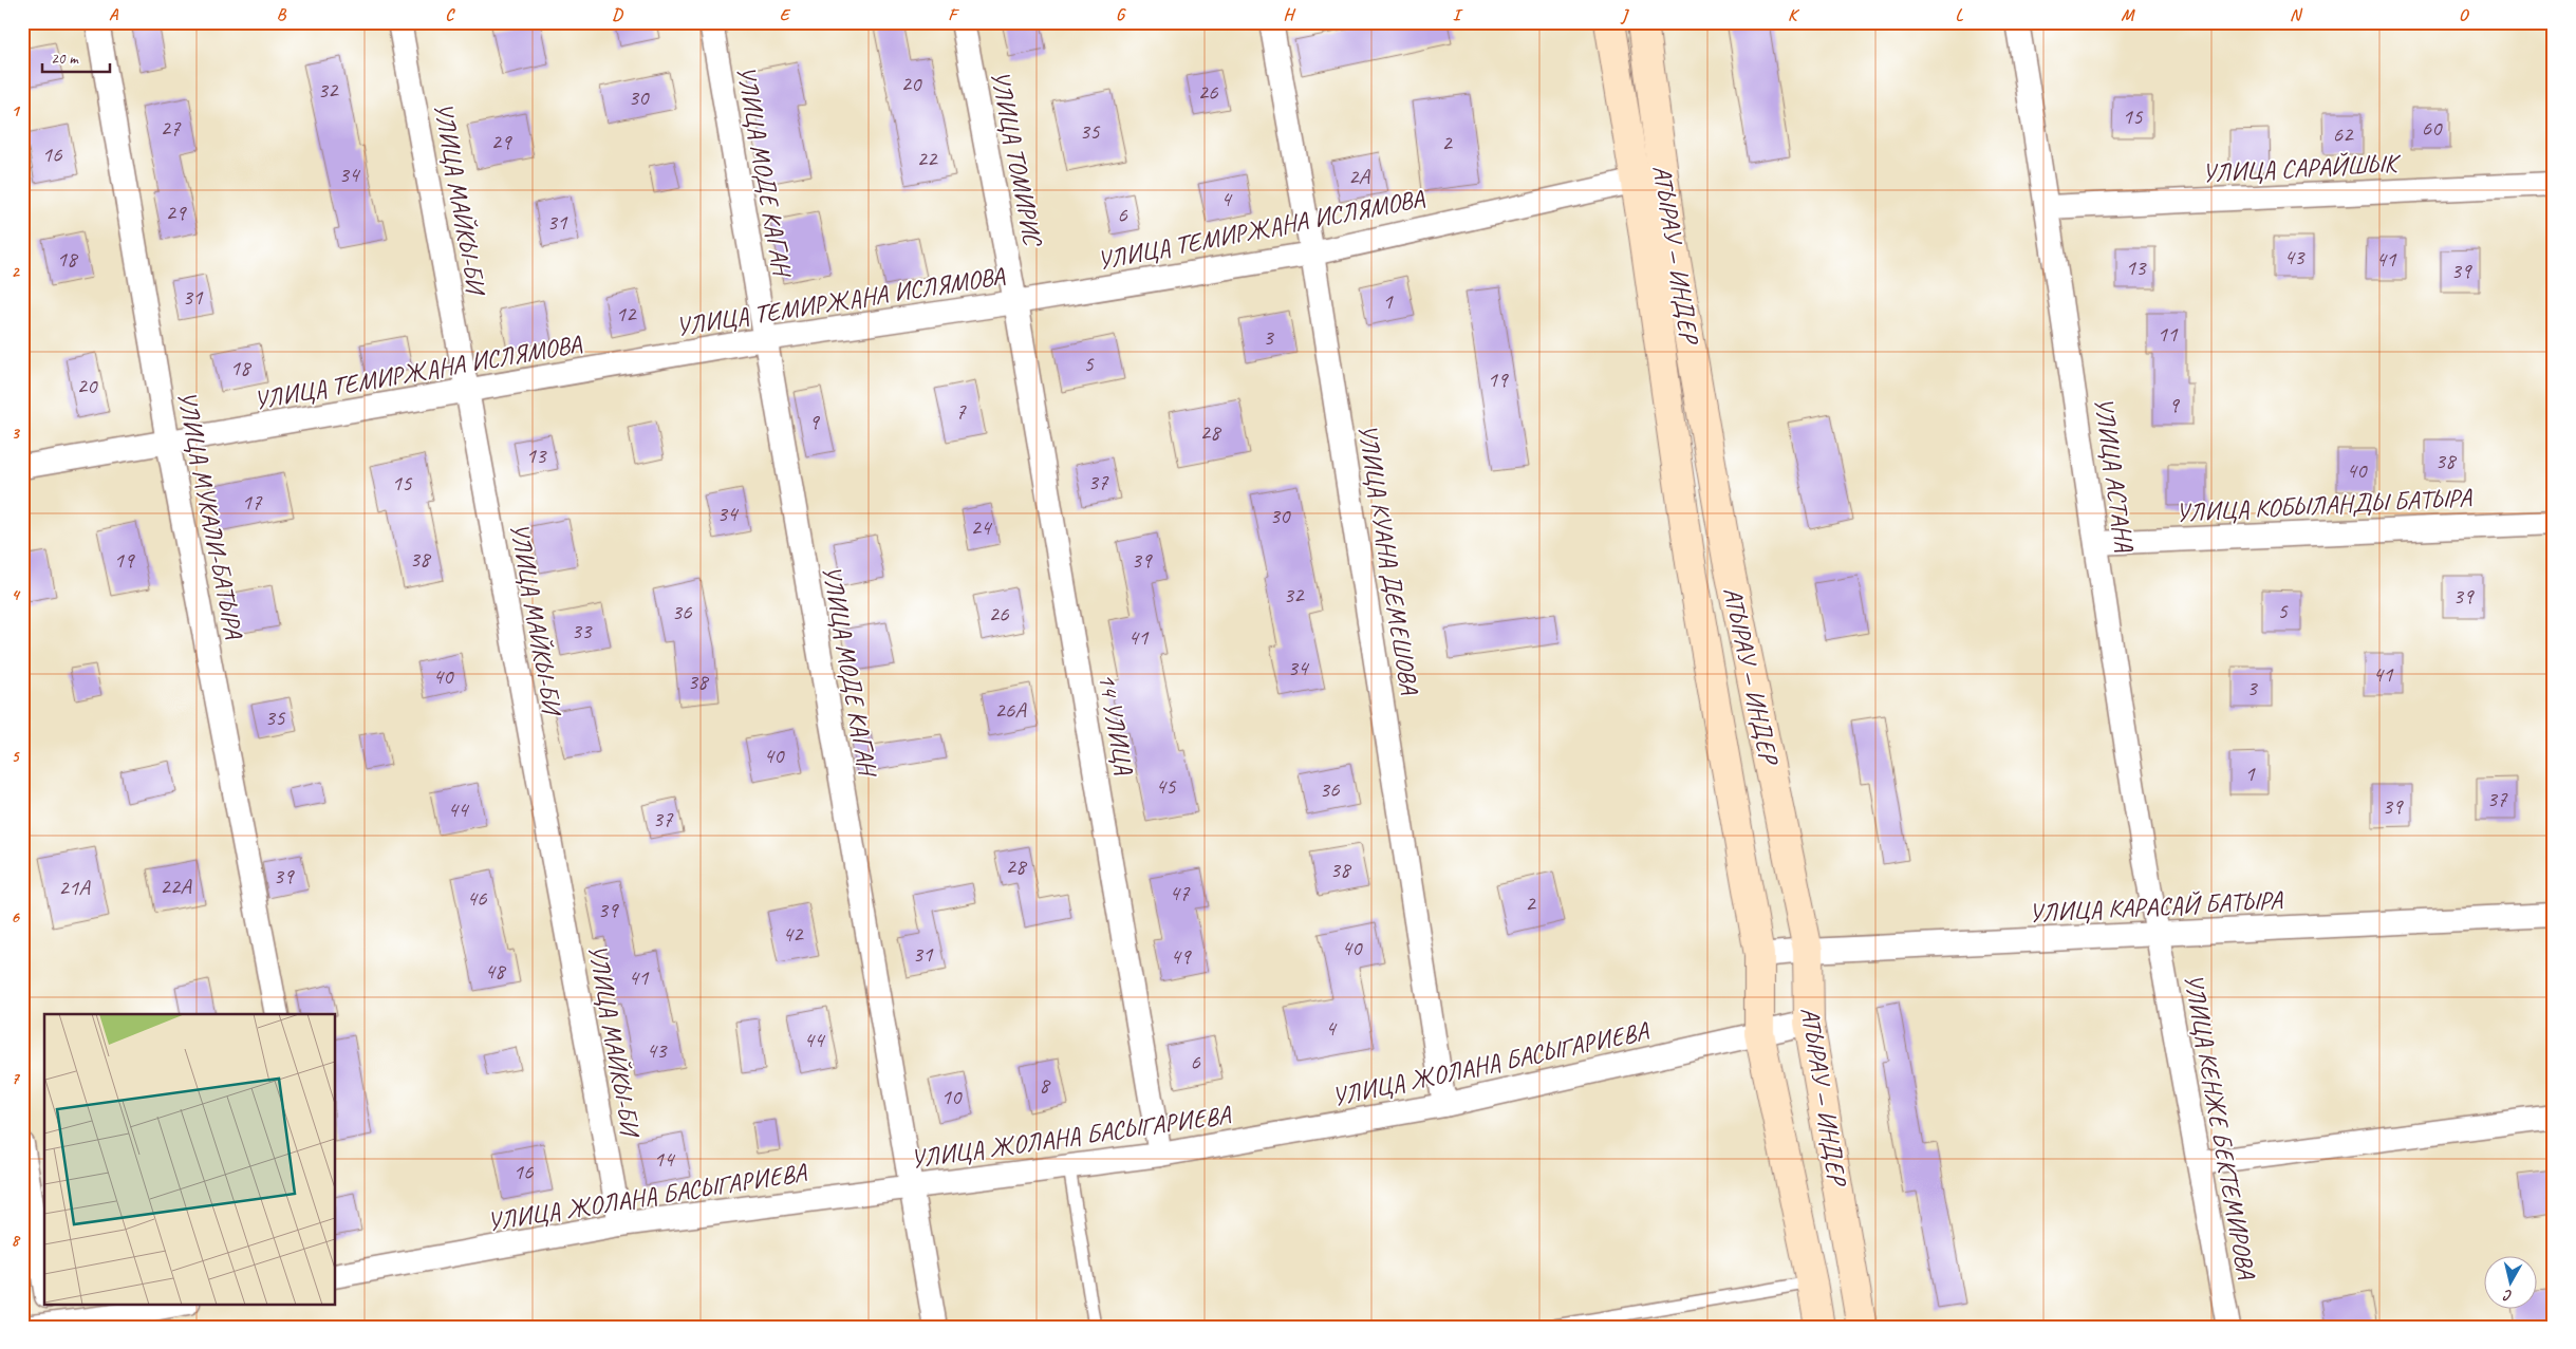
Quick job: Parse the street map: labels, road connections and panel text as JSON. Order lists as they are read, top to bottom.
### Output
{
  "streets": {
    "main road": ["АТЫРАУ — ИНДЕР"],
    "street": [
      "УЛИЦА ТОМИРИС",
      "УЛИЦА САРАЙШЫК",
      "УЛИЦА МОДЕ КАГАН",
      "УЛИЦА МАЙКЫ-БИ",
      "УЛИЦА ТЕМИРЖАНА ИСЛЯМОВА",
      "УЛИЦА АСТАНА",
      "УЛИЦА КОБЫЛАНДЫ БАТЫРА",
      "УЛИЦА МУКАЛИ-БАТЫРА",
      "УЛИЦА КУАНА ДЕМЕШОВА",
      "14 УЛИЦА",
      "УЛИЦА КАРАСАЙ БАТЫРА",
      "УЛИЦА ЖОЛАНА БАСЫГАРИЕВА",
      "УЛИЦА КЕНЖЕ БЕКТЕМИРОВА"
    ]
  },
  "crossings": [
    ["УЛИЦА ТОМИРИС", "УЛИЦА ТЕМИРЖАНА ИСЛЯМОВА"],
    ["УЛИЦА ТОМИРИС", "14 УЛИЦА"],
    ["УЛИЦА САРАЙШЫК", "УЛИЦА АСТАНА"],
    ["УЛИЦА МОДЕ КАГАН", "УЛИЦА ТЕМИРЖАНА ИСЛЯМОВА"],
    ["УЛИЦА МОДЕ КАГАН", "УЛИЦА ЖОЛАНА БАСЫГАРИЕВА"],
    ["УЛИЦА МАЙКЫ-БИ", "УЛИЦА ТЕМИРЖАНА ИСЛЯМОВА"],
    ["УЛИЦА МАЙКЫ-БИ", "УЛИЦА ЖОЛАНА БАСЫГАРИЕВА"],
    ["УЛИЦА ТЕМИРЖАНА ИСЛЯМОВА", "АТЫРАУ — ИНДЕР"],
    ["УЛИЦА ТЕМИРЖАНА ИСЛЯМОВА", "УЛИЦА МУКАЛИ-БАТЫРА"],
    ["УЛИЦА ТЕМИРЖАНА ИСЛЯМОВА", "УЛИЦА КУАНА ДЕМЕШОВА"],
    ["УЛИЦА ТЕМИРЖАНА ИСЛЯМОВА", "14 УЛИЦА"],
    ["АТЫРАУ — ИНДЕР", "УЛИЦА КАРАСАЙ БАТЫРА"],
    ["АТЫРАУ — ИНДЕР", "УЛИЦА ЖОЛАНА БАСЫГАРИЕВА"],
    ["УЛИЦА АСТАНА", "УЛИЦА КОБЫЛАНДЫ БАТЫРА"],
    ["УЛИЦА АСТАНА", "УЛИЦА КАРАСАЙ БАТЫРА"],
    ["УЛИЦА АСТАНА", "УЛИЦА КЕНЖЕ БЕКТЕМИРОВА"],
    ["УЛИЦА КУАНА ДЕМЕШОВА", "УЛИЦА ЖОЛАНА БАСЫГАРИЕВА"],
    ["14 УЛИЦА", "УЛИЦА ЖОЛАНА БАСЫГАРИЕВА"],
    ["УЛИЦА КАРАСАЙ БАТЫРА", "УЛИЦА КЕНЖЕ БЕКТЕМИРОВА"]
  ],
  "house_numbers": [
    "20",
    "32",
    "26",
    "30",
    "15",
    "27",
    "60",
    "35",
    "62",
    "29",
    "2",
    "16",
    "22",
    "34",
    "2А",
    "4",
    "29",
    "6",
    "31",
    "43",
    "18",
    "41",
    "13",
    "39",
    "31",
    "1",
    "12",
    "11",
    "3",
    "5",
    "18",
    "19",
    "20",
    "9",
    "7",
    "9",
    "28",
    "13",
    "38",
    "40",
    "37",
    "15",
    "17",
    "34",
    "30",
    "24",
    "38",
    "19",
    "39",
    "32",
    "39",
    "5",
    "36",
    "26",
    "33",
    "41",
    "34",
    "41",
    "40",
    "38",
    "3",
    "26А",
    "35",
    "40",
    "1",
    "45",
    "36",
    "37",
    "39",
    "44",
    "37",
    "28",
    "38",
    "39",
    "22А",
    "21А",
    "47",
    "46",
    "2",
    "39",
    "42",
    "40",
    "31",
    "49",
    "48",
    "41",
    "4",
    "44",
    "43",
    "6",
    "8",
    "10",
    "14",
    "16"
  ],
  "scale_bar": "20 m",
  "north": "bottom",
  "grid": {
    "columns": [
      "A",
      "B",
      "C",
      "D",
      "E",
      "F",
      "G",
      "H",
      "I",
      "J",
      "K",
      "L",
      "M",
      "N",
      "O"
    ],
    "rows": [
      "1",
      "2",
      "3",
      "4",
      "5",
      "6",
      "7",
      "8"
    ]
  }
}
